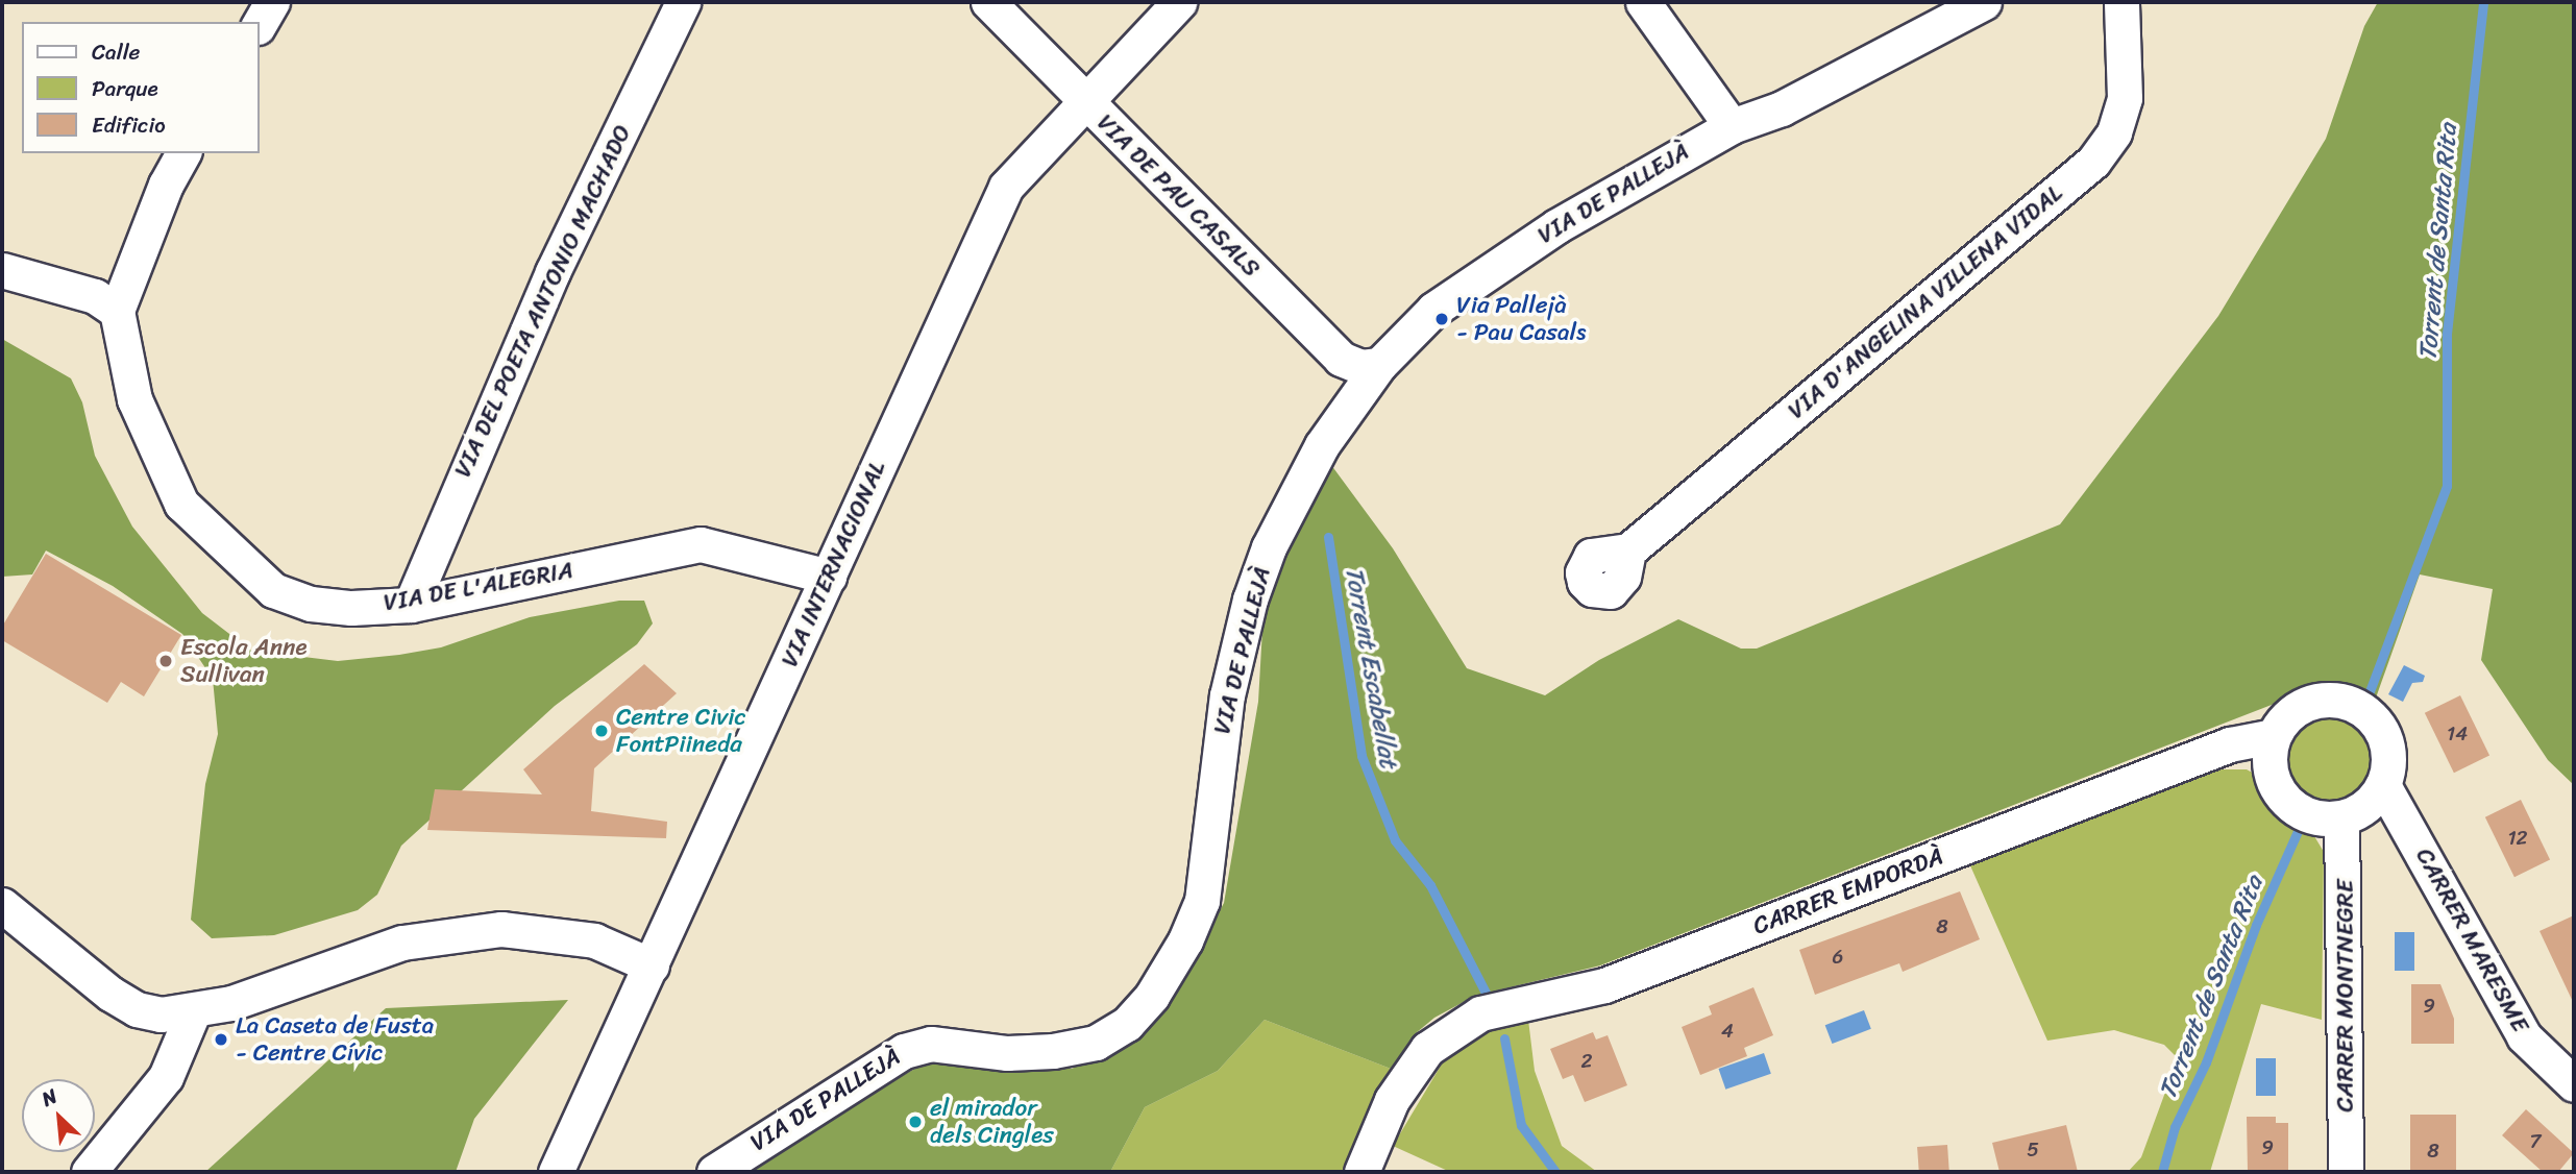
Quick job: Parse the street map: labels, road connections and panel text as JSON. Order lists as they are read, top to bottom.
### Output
{
  "streets": {
    "street": [
      "VIA DE PALLEJÀ",
      "VIA DE PAU CASALS",
      "VIA DEL POETA ANTONIO MACHADO",
      "VIA D'ANGELINA VILLENA VIDAL",
      "VIA INTERNACIONAL",
      "VIA DE L'ALEGRIA",
      "CARRER EMPORDÀ",
      "CARRER MARESME",
      "CARRER MONTNEGRE"
    ]
  },
  "crossings": [
    ["VIA DE PALLEJÀ", "VIA DE PAU CASALS"],
    ["VIA DE PAU CASALS", "VIA INTERNACIONAL"],
    ["VIA DEL POETA ANTONIO MACHADO", "VIA DE L'ALEGRIA"],
    ["VIA INTERNACIONAL", "VIA DE L'ALEGRIA"],
    ["CARRER EMPORDÀ", "CARRER MARESME"],
    ["CARRER EMPORDÀ", "CARRER MONTNEGRE"],
    ["CARRER MARESME", "CARRER MONTNEGRE"]
  ],
  "water": ["Torrent de Santa Rita", "Torrent Escabellat"],
  "places": [
    "Via Pallejà - Pau Casals",
    "Escola Anne Sullivan",
    "Centre Civic FontPiineda",
    "La Caseta de Fusta - Centre Cívic",
    "el mirador dels Cingles"
  ],
  "house_numbers": [
    "14",
    "12",
    "8",
    "6",
    "9",
    "4",
    "2",
    "7",
    "9",
    "5",
    "8"
  ],
  "legend": ["Calle", "Parque", "Edificio"],
  "north": "top left"
}
